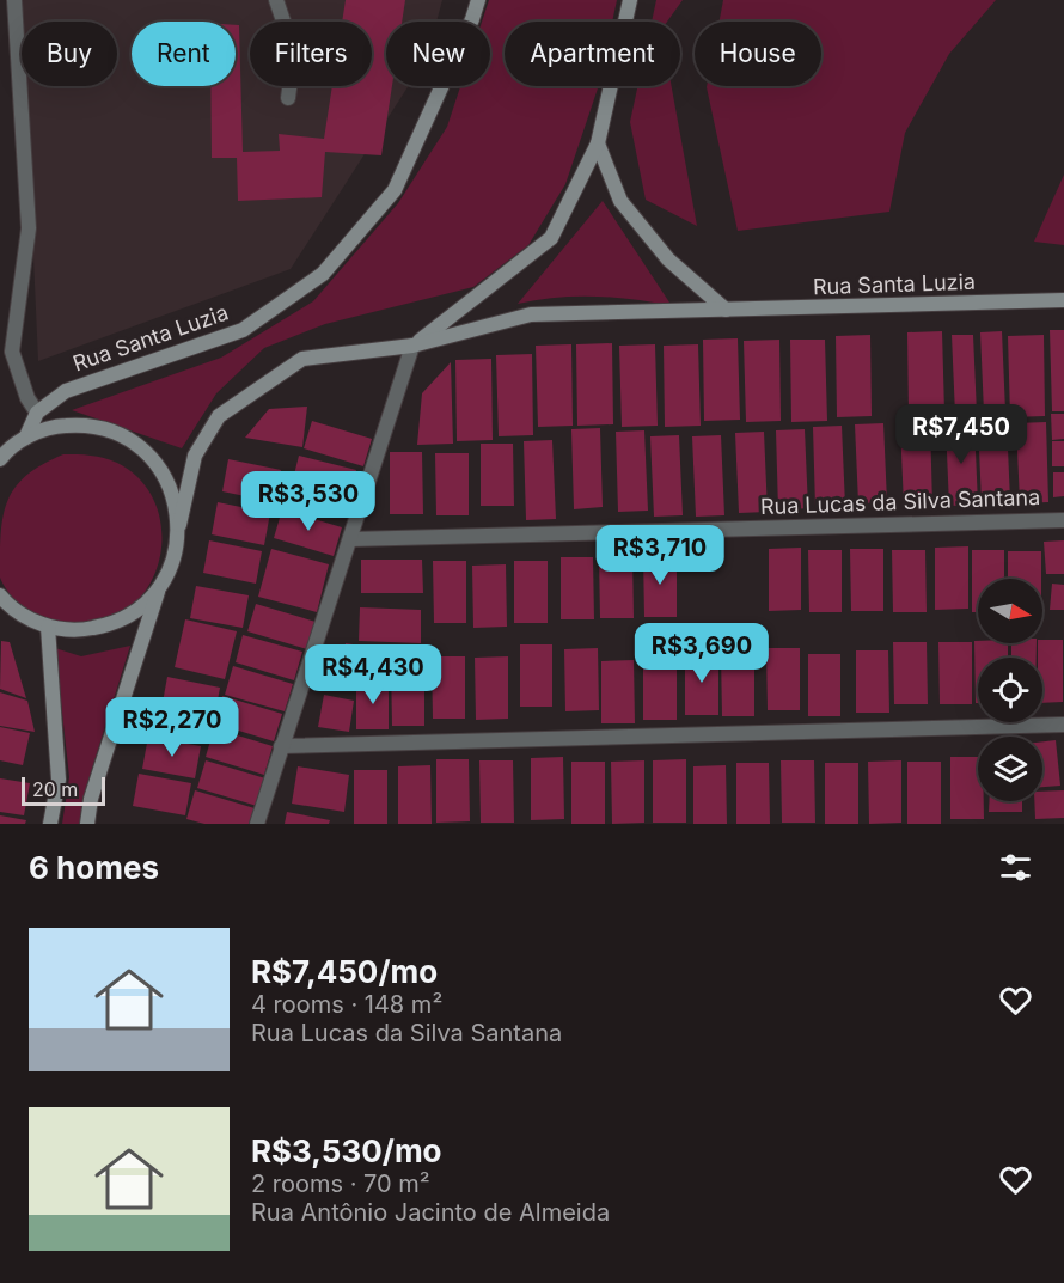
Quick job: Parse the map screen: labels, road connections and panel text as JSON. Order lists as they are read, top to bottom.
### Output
{
  "streets": {
    "main road": ["Rua Santa Luzia"],
    "street": ["Rua Lucas da Silva Santana"]
  },
  "scale_bar": "20 m",
  "north": "right",
  "page": {
    "chip": [
      "Buy",
      "Rent",
      "Filters",
      "New",
      "Apartment",
      "House"
    ],
    "price": [
      "R$7,450",
      "R$3,530",
      "R$3,710",
      "R$3,690",
      "R$4,430",
      "R$2,270"
    ],
    "scale": "20 m",
    "heading": "6 homes",
    "list": [
      {
        "name": "R$7,450/mo",
        "note": "4 rooms · 148 m² · Rua Lucas da Silva Santana"
      },
      {
        "name": "R$3,530/mo",
        "note": "2 rooms · 70 m² · Rua Antônio Jacinto de Almeida"
      }
    ]
  }
}
